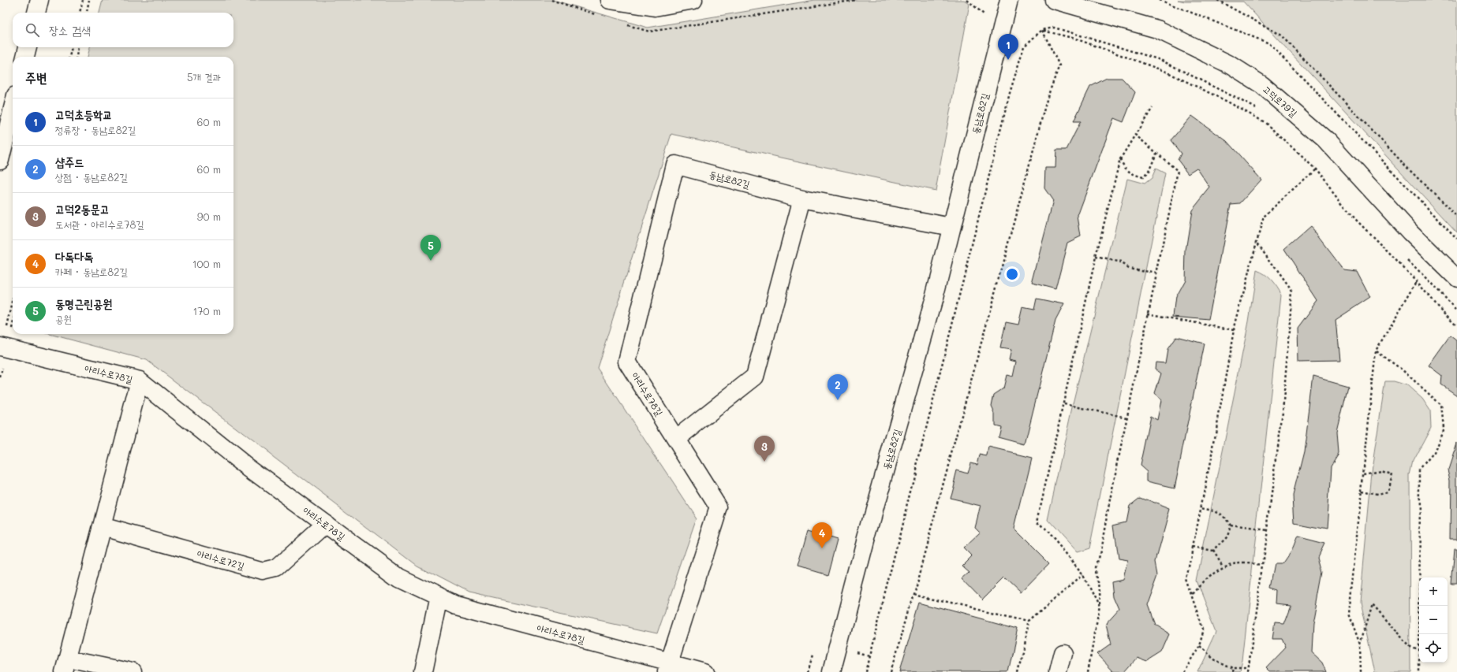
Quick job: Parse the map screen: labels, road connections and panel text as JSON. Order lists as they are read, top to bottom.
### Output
{
  "streets": {
    "street": [
      "고덕로79길",
      "동남로82길",
      "아리수로78길",
      "아리수로72길"
    ]
  },
  "crossings": [
    ["동남로82길", "아리수로78길"],
    ["아리수로78길", "아리수로72길"]
  ],
  "page": {
    "search": "장소 검색",
    "pins": [
      "1",
      "5",
      "2",
      "3",
      "4"
    ],
    "heading": ["주변", "5개 결과"],
    "list": [
      {
        "mark": "1",
        "name": "고덕초등학교",
        "note": "정류장 · 동남로82길",
        "value": "60 m"
      },
      {
        "mark": "2",
        "name": "샵주드",
        "note": "상점 · 동남로82길",
        "value": "60 m"
      },
      {
        "mark": "3",
        "name": "고덕2동문고",
        "note": "도서관 · 아리수로78길",
        "value": "90 m"
      },
      {
        "mark": "4",
        "name": "다독다독",
        "note": "카페 · 동남로82길",
        "value": "100 m"
      },
      {
        "mark": "5",
        "name": "동명근린공원",
        "note": "공원",
        "value": "170 m"
      }
    ],
    "map_buttons": ["+", "−"]
  }
}
